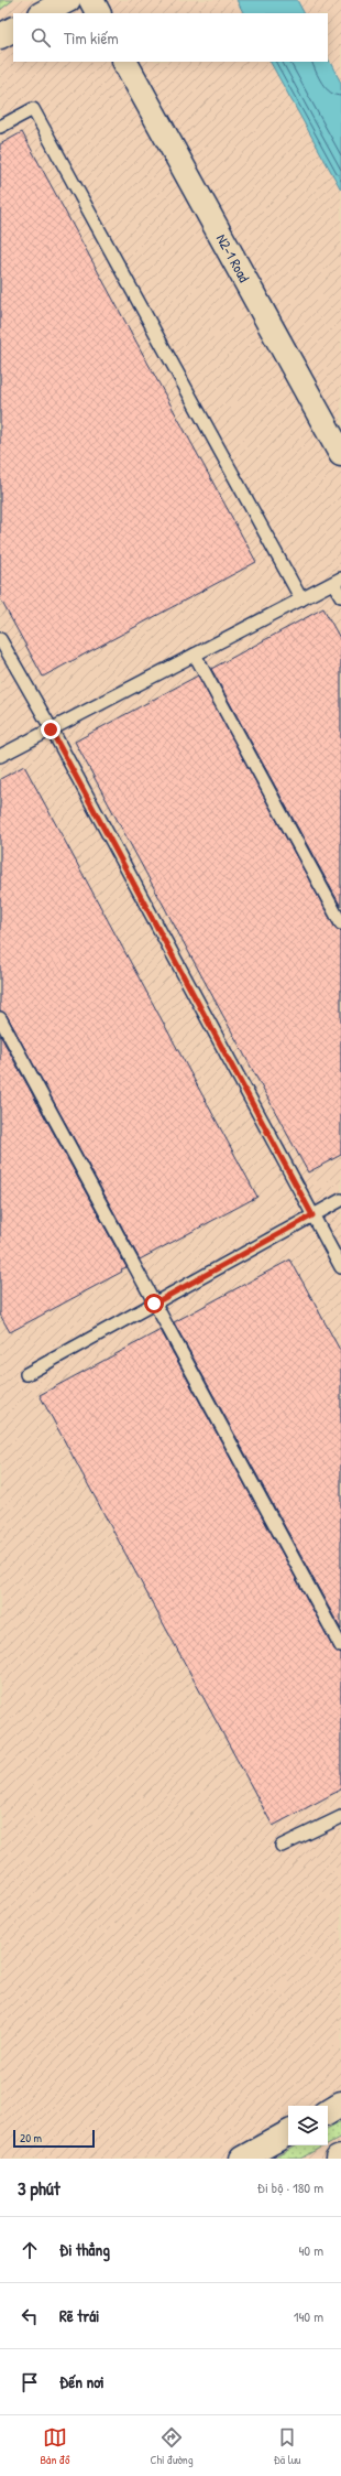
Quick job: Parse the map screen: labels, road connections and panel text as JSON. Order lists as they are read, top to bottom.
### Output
{
  "streets": {
    "street": ["N2-1 Road"]
  },
  "scale_bar": "20 m",
  "page": {
    "search": "Tìm kiếm",
    "scale": "20 m",
    "heading": ["3 phút", "Đi bộ · 180 m"],
    "list": [
      ["Đi thẳng", "40 m"],
      ["Rẽ trái", "140 m"],
      "Đến nơi"
    ],
    "nav": ["Bản đồ", "Chỉ đường", "Đã lưu"]
  }
}
